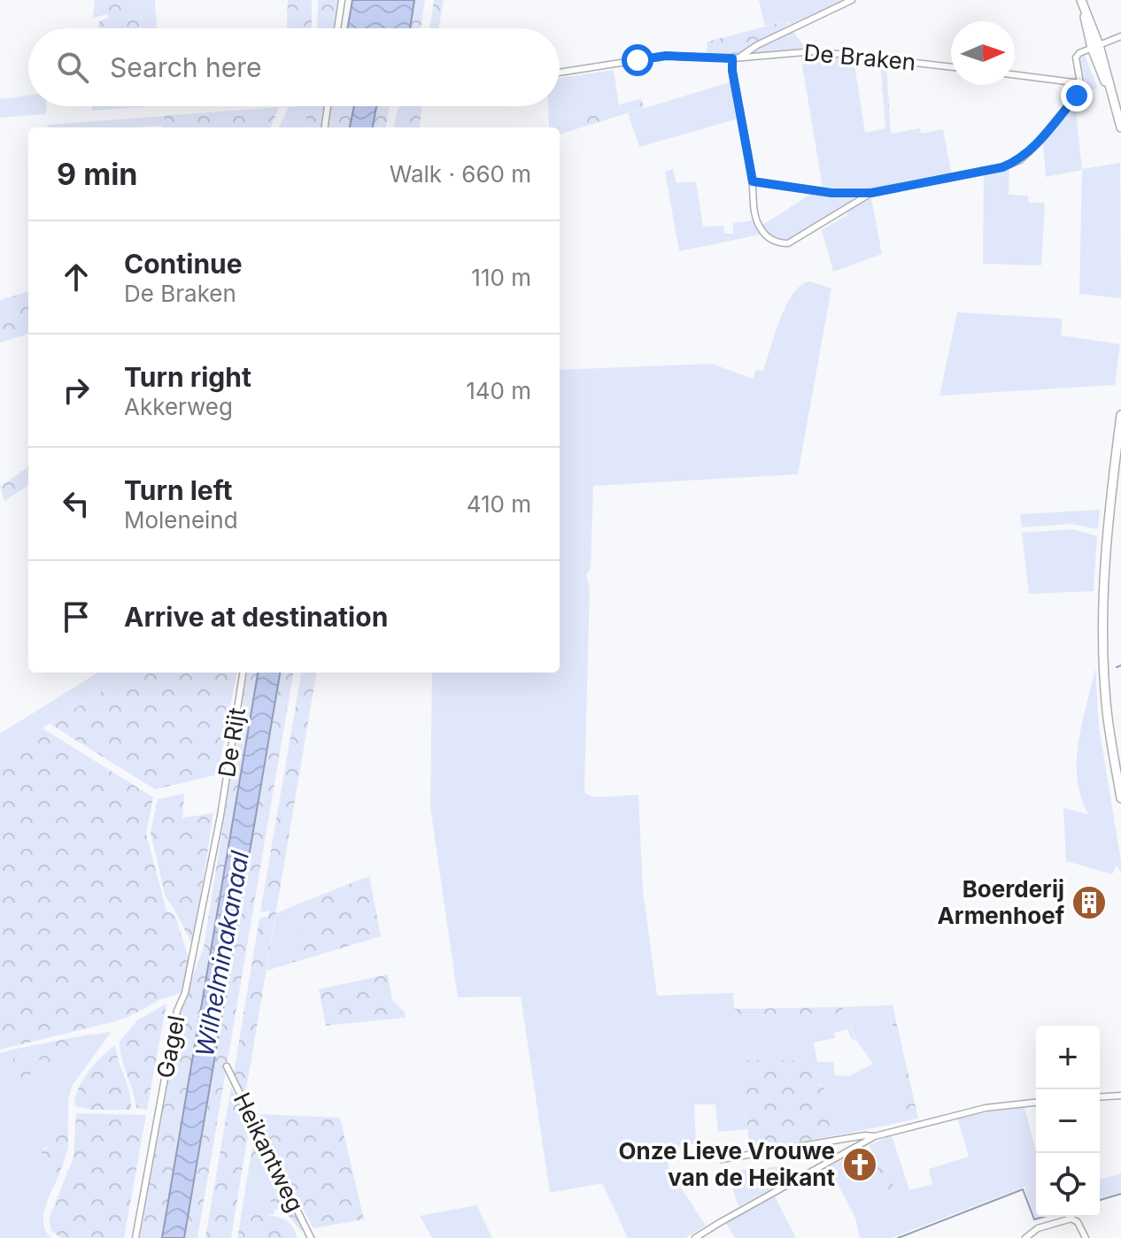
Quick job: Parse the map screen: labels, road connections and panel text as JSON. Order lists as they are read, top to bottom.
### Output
{
  "streets": {
    "street": [
      "De Braken",
      "De Rijt",
      "Gagel",
      "Heikantweg"
    ]
  },
  "crossings": [
    ["De Rijt", "Gagel"]
  ],
  "water": ["Wilhelminakanaal"],
  "places": {
    "building": ["Boerderij Armenhoef"],
    "church": ["Onze Lieve Vrouwe van de Heikant"]
  },
  "north": "right",
  "page": {
    "search": "Search here",
    "heading": ["9 min", "Walk · 660 m"],
    "list": [
      ["Continue", "De Braken", "110 m"],
      ["Turn right", "Akkerweg", "140 m"],
      ["Turn left", "Moleneind", "410 m"],
      "Arrive at destination"
    ],
    "map_buttons": ["+", "−"]
  }
}
